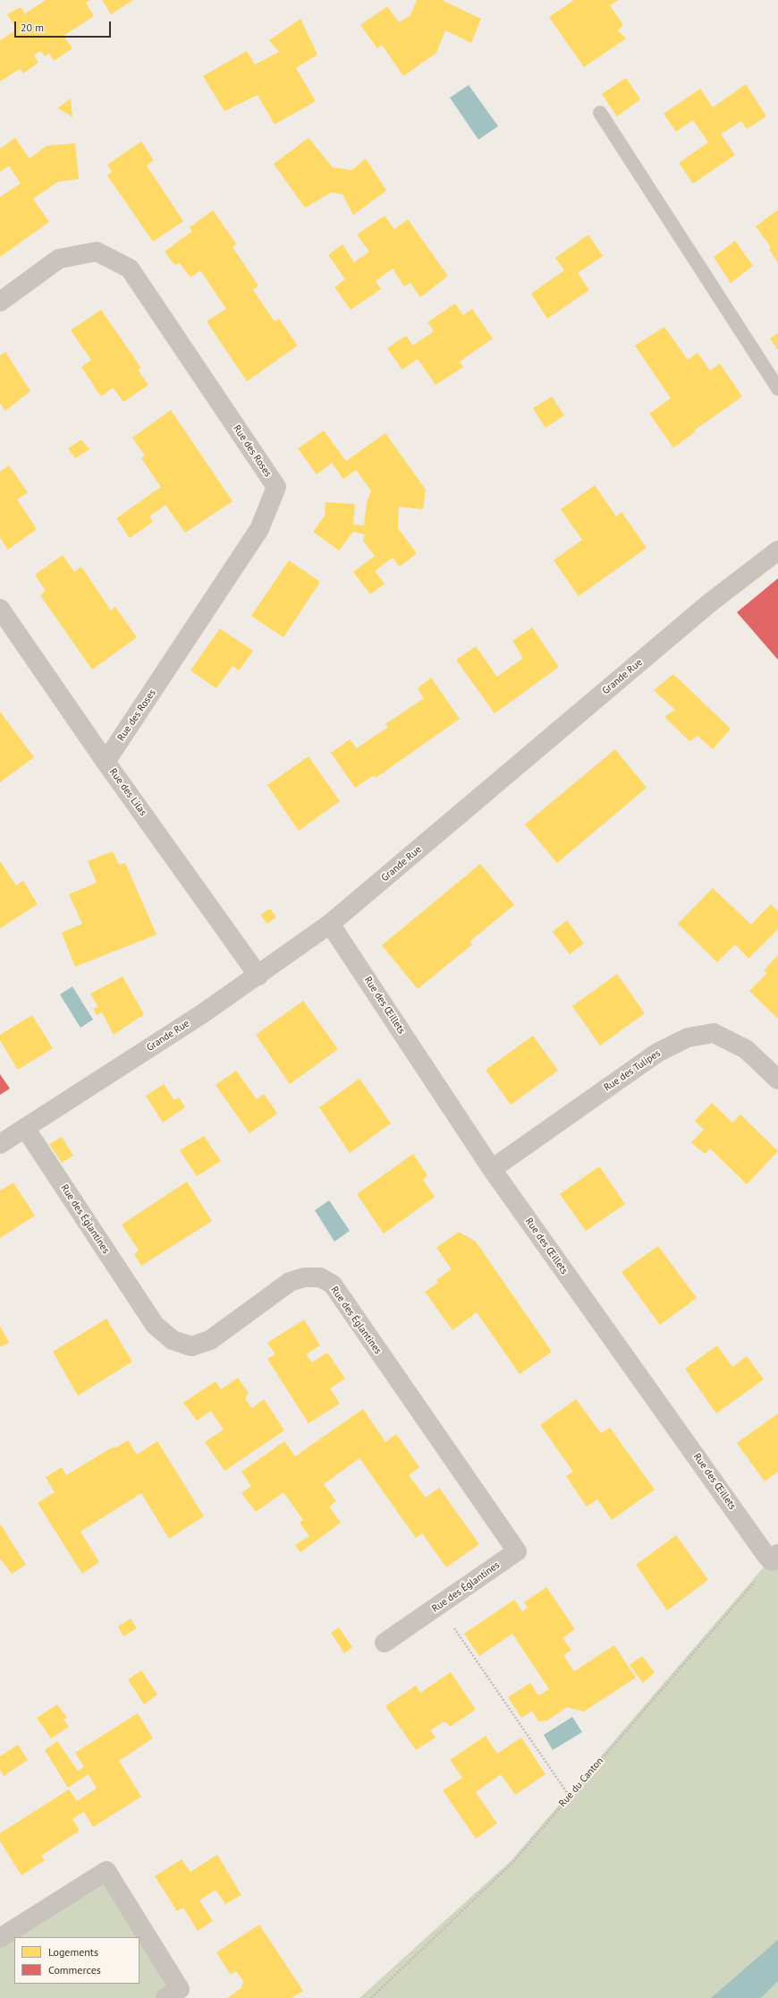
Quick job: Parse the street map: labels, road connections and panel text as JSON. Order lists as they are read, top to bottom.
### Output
{
  "streets": {
    "street": [
      "Rue des Roses",
      "Grande Rue",
      "Rue des Lilas",
      "Rue des Œillets",
      "Rue des Tulipes",
      "Rue des Églantines"
    ],
    "path": ["Rue du Canton"]
  },
  "crossings": [
    ["Rue des Roses", "Rue des Lilas"],
    ["Grande Rue", "Rue des Lilas"],
    ["Grande Rue", "Rue des Œillets"],
    ["Grande Rue", "Rue des Églantines"],
    ["Rue des Œillets", "Rue des Tulipes"],
    ["Rue des Œillets", "Rue du Canton"]
  ],
  "legend": ["Logements", "Commerces"],
  "scale_bar": "20 m"
}
